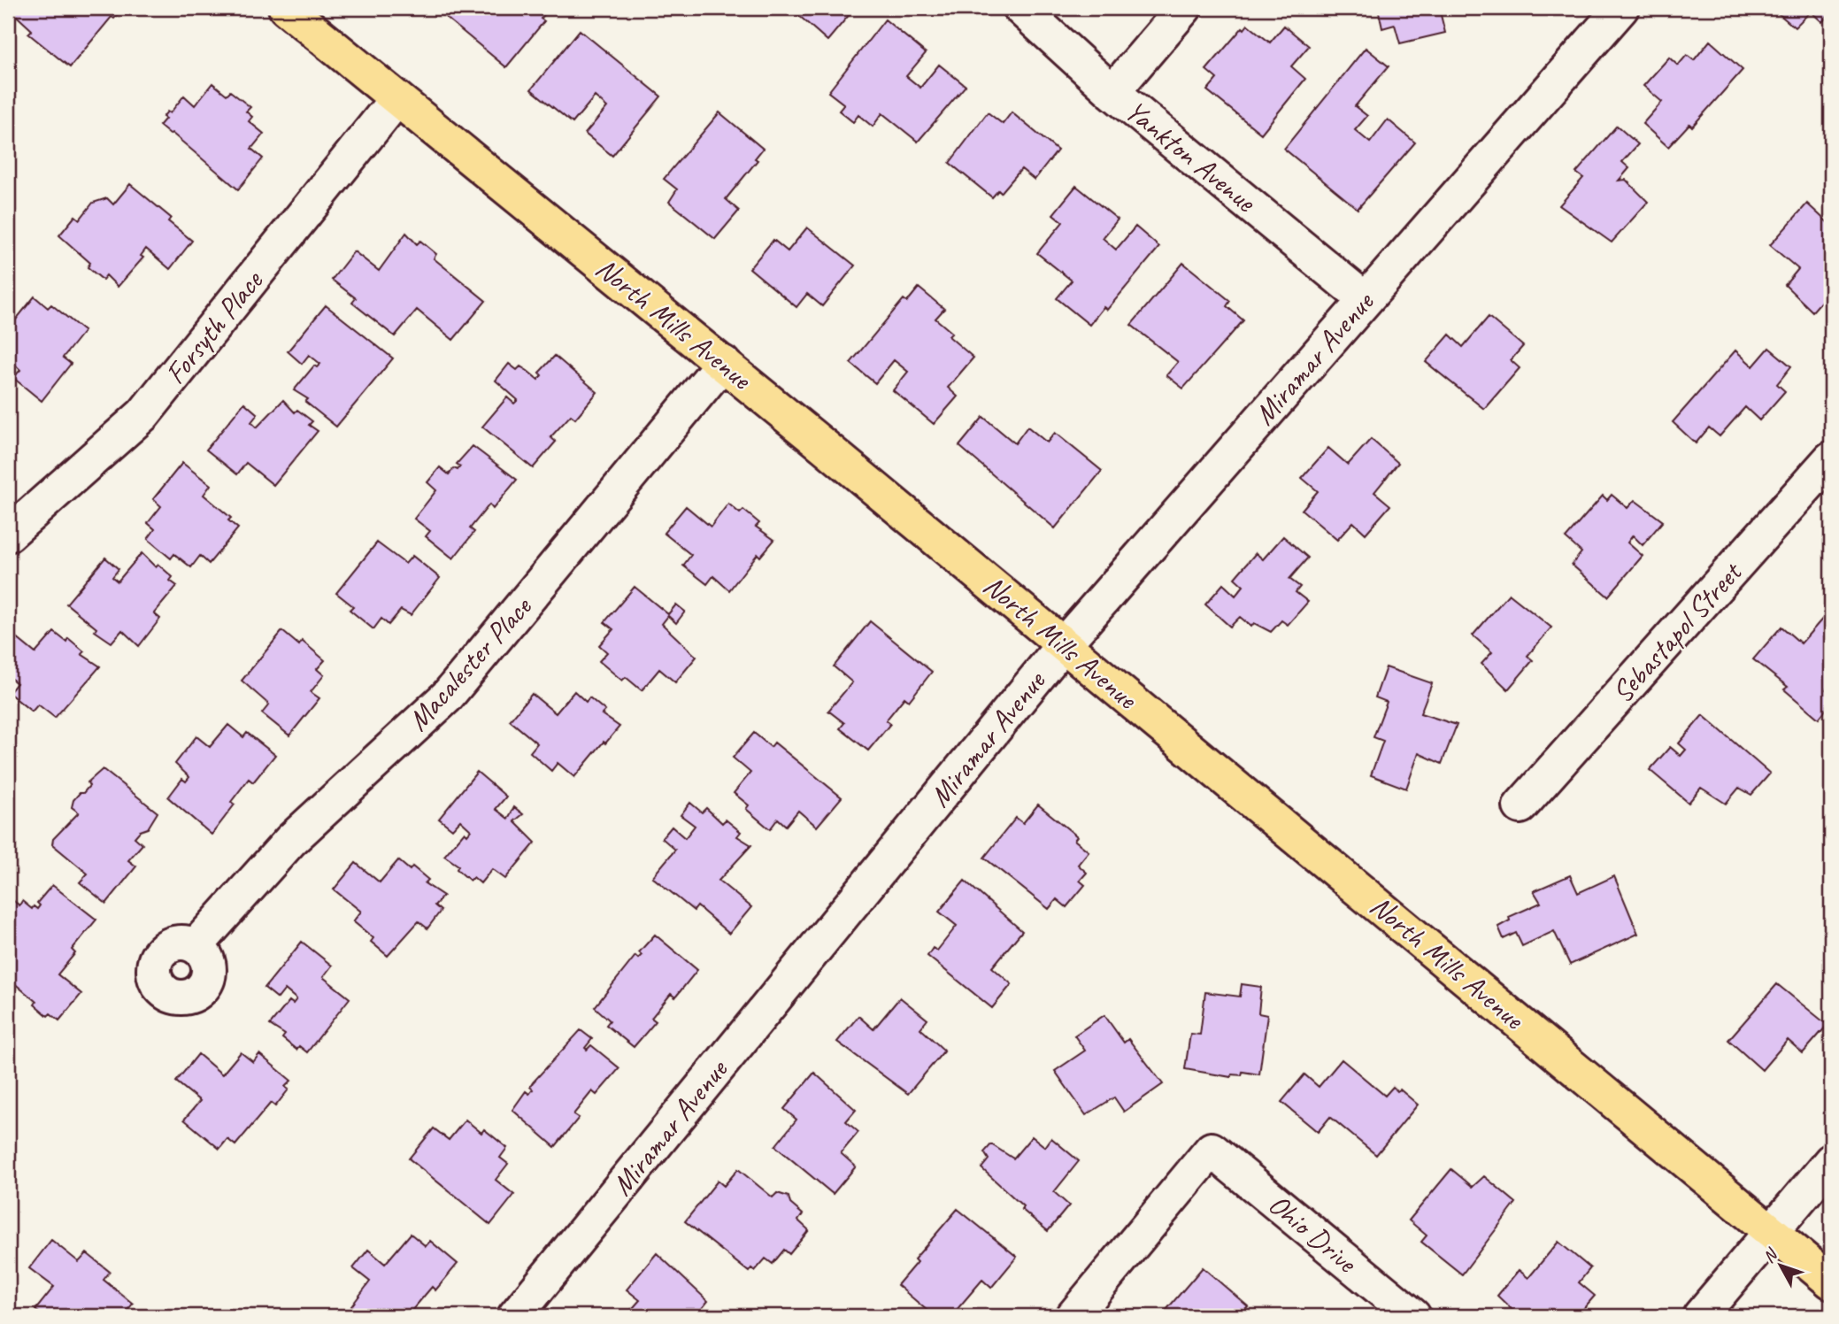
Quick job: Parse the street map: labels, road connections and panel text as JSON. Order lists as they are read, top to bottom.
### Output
{
  "streets": {
    "main road": ["North Mills Avenue"],
    "street": [
      "Yankton Avenue",
      "Forsyth Place",
      "Miramar Avenue",
      "Sebastapol Street",
      "Macalester Place",
      "Ohio Drive"
    ]
  },
  "crossings": [
    ["Yankton Avenue", "Miramar Avenue"],
    ["North Mills Avenue", "Forsyth Place"],
    ["North Mills Avenue", "Miramar Avenue"],
    ["North Mills Avenue", "Macalester Place"]
  ],
  "north": "top left"
}
